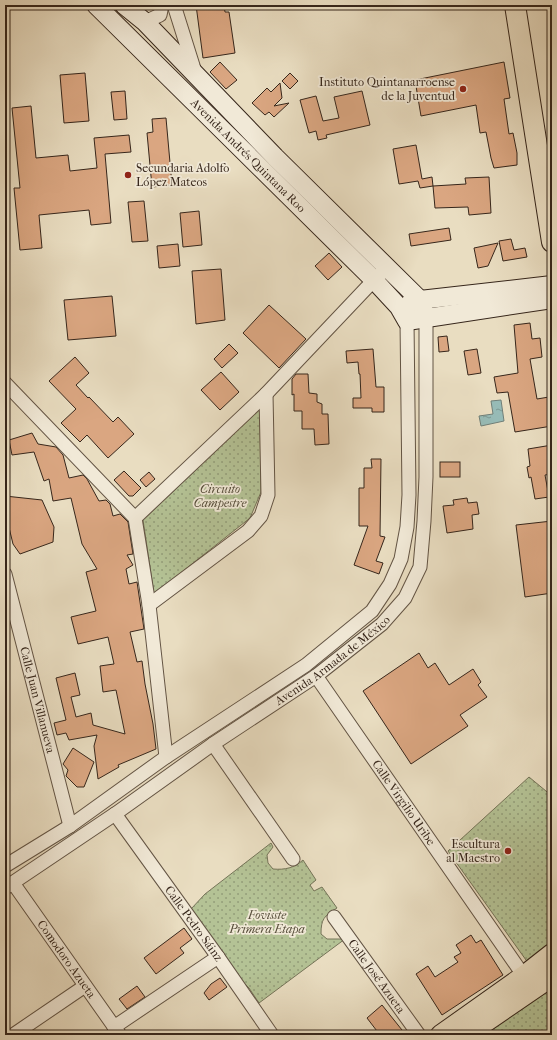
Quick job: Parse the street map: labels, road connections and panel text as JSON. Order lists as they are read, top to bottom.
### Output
{
  "streets": {
    "main road": ["Avenida Andrés Quintana Roo", "Avenida Armada de México"],
    "street": [
      "Calle Juan Villanueva",
      "Calle Virgilio Uribe",
      "Calle Pedro Sáinz",
      "Comodoro Azueta",
      "Calle José Azueta"
    ]
  },
  "crossings": [
    ["Avenida Andrés Quintana Roo", "Avenida Armada de México"],
    ["Avenida Armada de México", "Calle Juan Villanueva"],
    ["Avenida Armada de México", "Calle Virgilio Uribe"],
    ["Avenida Armada de México", "Calle Pedro Sáinz"],
    ["Avenida Armada de México", "Comodoro Azueta"]
  ],
  "parks": ["Circuito Campestre", "Fovisste Primera Etapa"],
  "places": ["Instituto Quintanarroense de la Juventud", "Secundaria Adolfo López Mateos", "Escultura al Maestro"]
}
